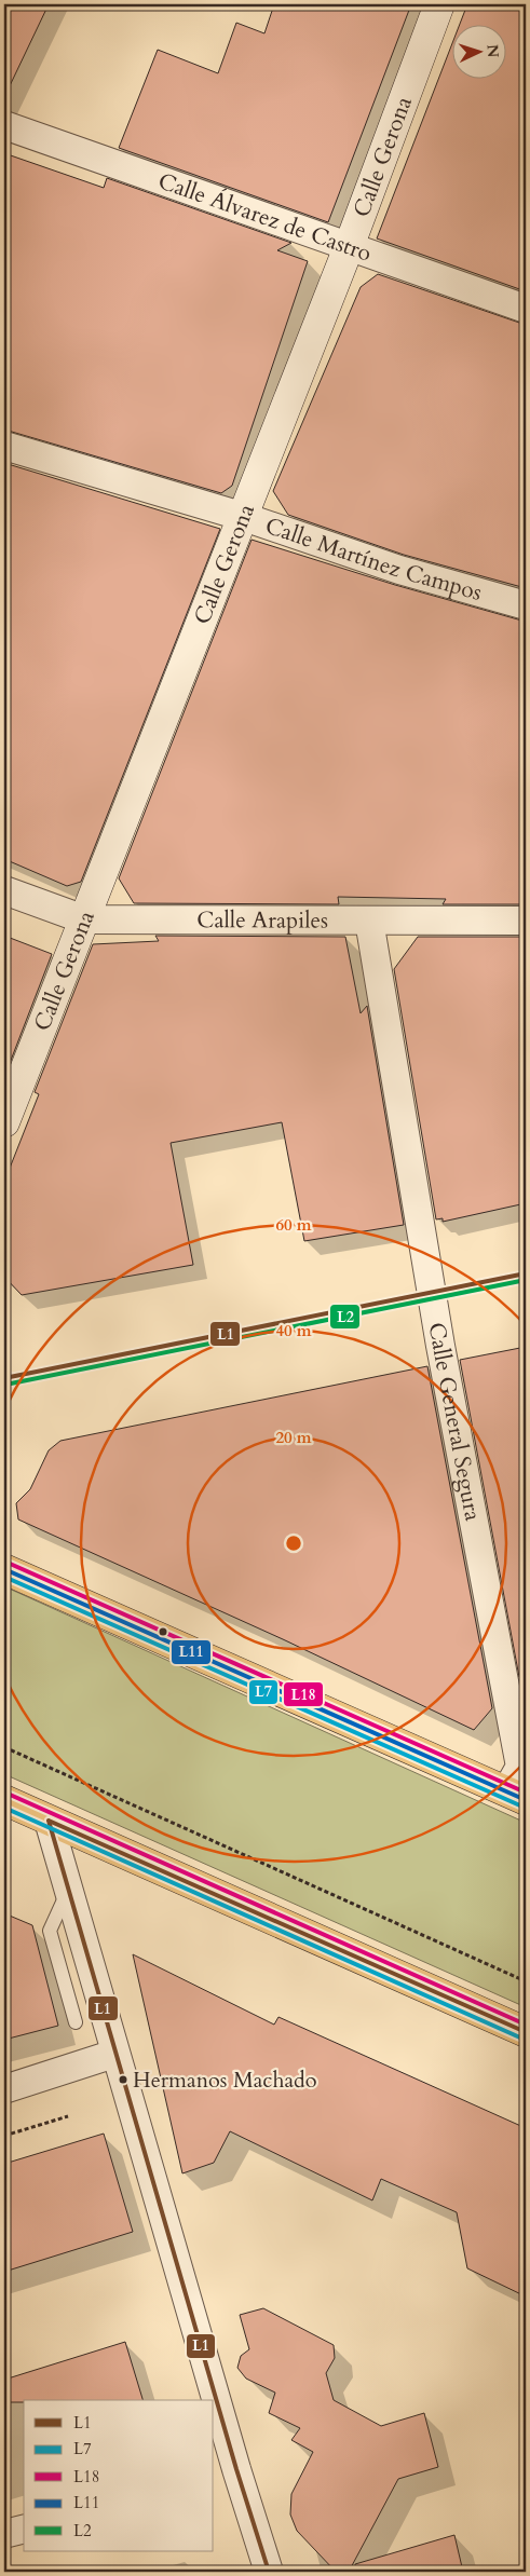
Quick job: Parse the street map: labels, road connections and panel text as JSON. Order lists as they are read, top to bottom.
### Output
{
  "streets": {
    "street": [
      "Calle Gerona",
      "Calle Álvarez de Castro",
      "Calle Martínez Campos",
      "Calle Arapiles",
      "Calle General Segura"
    ]
  },
  "crossings": [
    ["Calle Gerona", "Calle Álvarez de Castro"],
    ["Calle Gerona", "Calle Martínez Campos"],
    ["Calle Gerona", "Calle Arapiles"],
    ["Calle Arapiles", "Calle General Segura"]
  ],
  "places": ["Hermanos Machado"],
  "lines": [
    "transit line L1",
    "transit line L2",
    "transit line L18",
    "transit line L11",
    "transit line L7"
  ],
  "legend": [
    "L1",
    "L7",
    "L18",
    "L11",
    "L2"
  ],
  "north": "right",
  "rings": ["60 m", "40 m", "20 m"]
}
